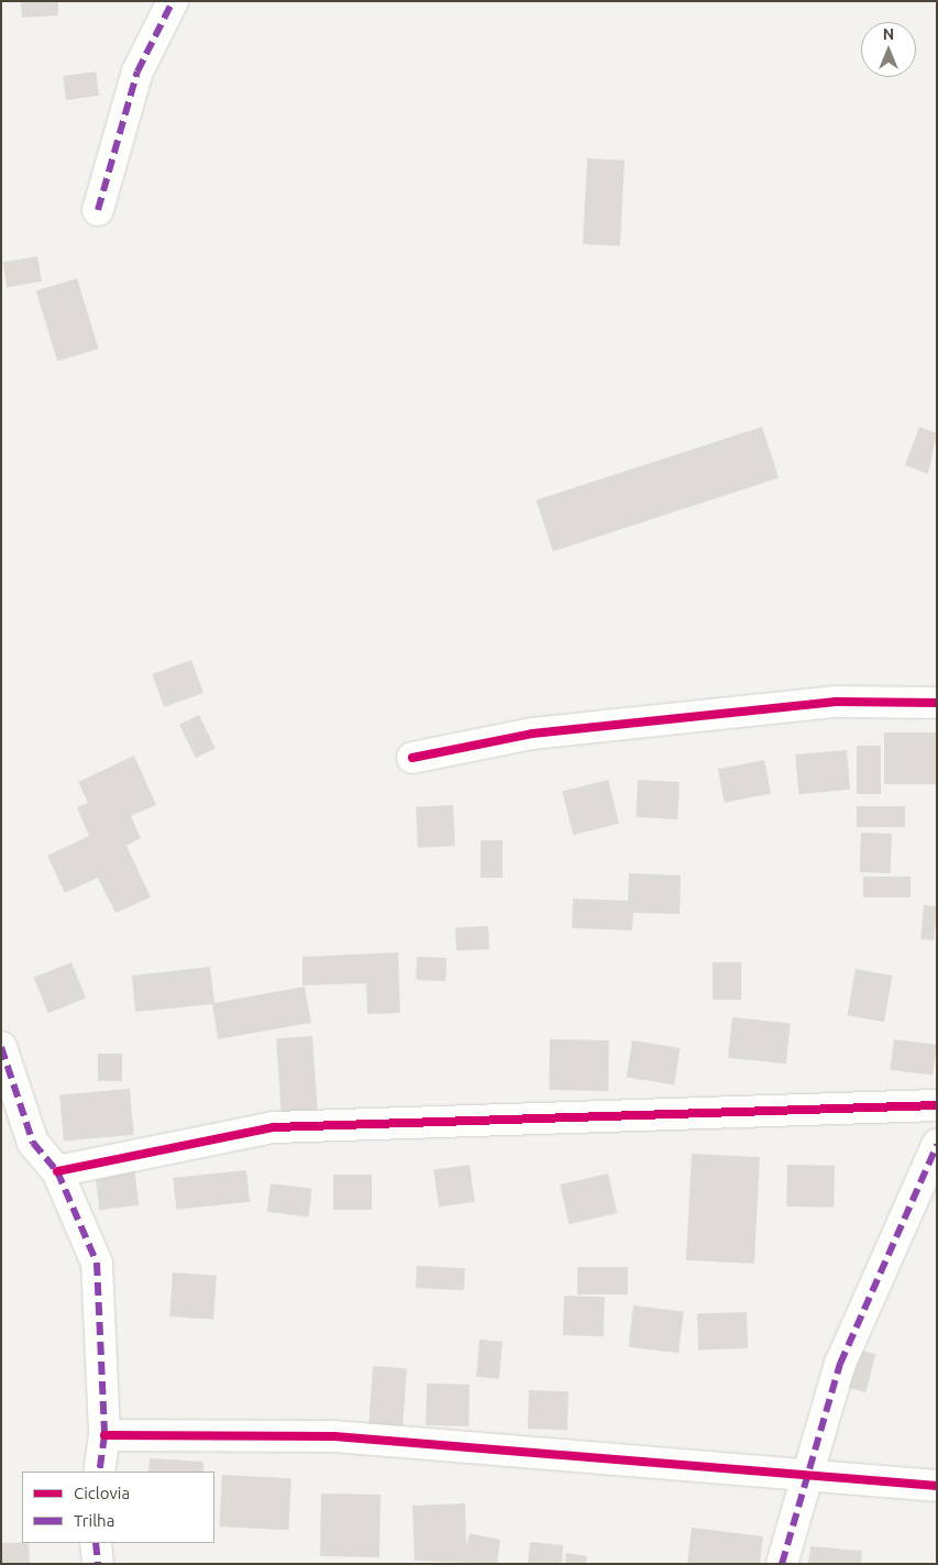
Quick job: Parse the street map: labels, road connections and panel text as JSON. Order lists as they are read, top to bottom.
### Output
{
  "legend": ["Ciclovia", "Trilha"],
  "north": "top"
}
